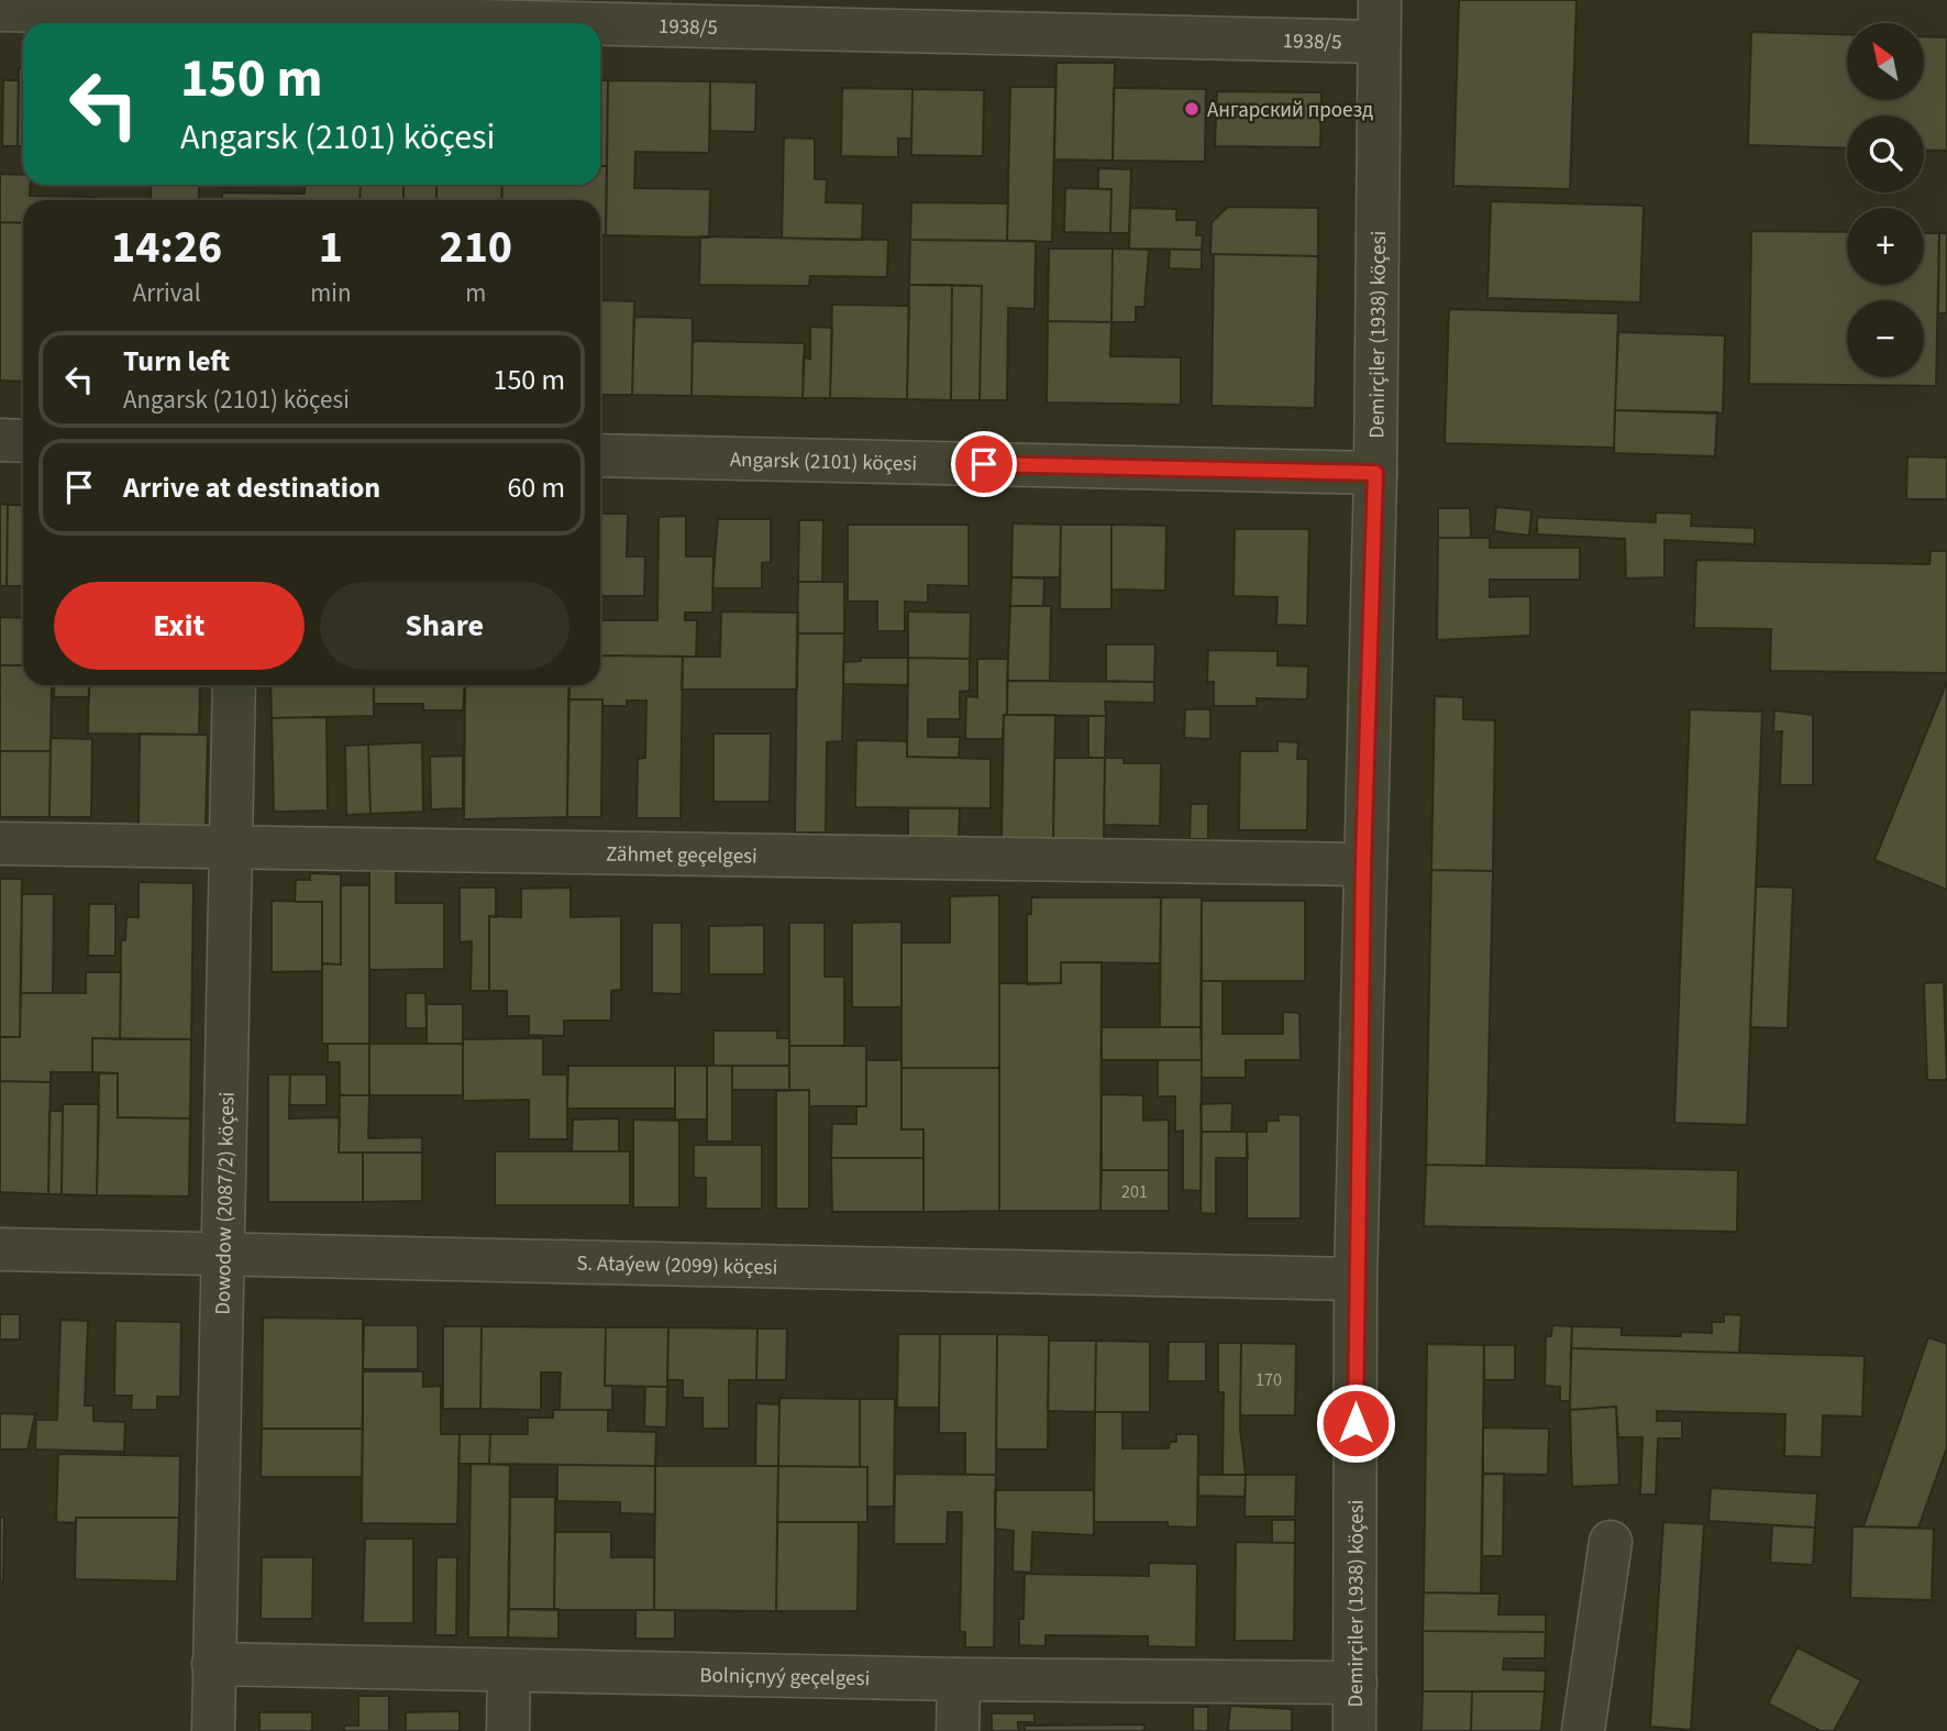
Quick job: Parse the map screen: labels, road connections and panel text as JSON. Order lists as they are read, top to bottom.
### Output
{
  "streets": {
    "street": [
      "1938/5",
      "Demirçiler (1938) köçesi",
      "Angarsk (2101) köçesi",
      "Zähmet geçelgesi",
      "Dowodow (2087/2) köçesi",
      "S. Ataýew (2099) köçesi",
      "Bolniçnyý geçelgesi"
    ]
  },
  "crossings": [
    ["1938/5", "Demirçiler (1938) köçesi"],
    ["Demirçiler (1938) köçesi", "Angarsk (2101) köçesi"],
    ["Demirçiler (1938) köçesi", "Zähmet geçelgesi"],
    ["Demirçiler (1938) köçesi", "S. Ataýew (2099) köçesi"],
    ["Demirçiler (1938) köçesi", "Bolniçnyý geçelgesi"],
    ["Zähmet geçelgesi", "Dowodow (2087/2) köçesi"],
    ["Dowodow (2087/2) köçesi", "S. Ataýew (2099) köçesi"],
    ["Dowodow (2087/2) köçesi", "Bolniçnyý geçelgesi"]
  ],
  "places": ["Ангарский проезд"],
  "house_numbers": ["201", "170"],
  "north": "top left",
  "page": {
    "map_buttons": ["+", "−"],
    "turn": ["150 m", "Angarsk (2101) köçesi"],
    "eta": [
      "14:26",
      "Arrival",
      "1",
      "min",
      "210",
      "m"
    ],
    "list": [
      {
        "name": "Turn left",
        "note": "Angarsk (2101) köçesi",
        "value": "150 m"
      },
      {
        "name": "Arrive at destination",
        "value": "60 m"
      }
    ],
    "buttons": ["Exit", "Share"]
  }
}
